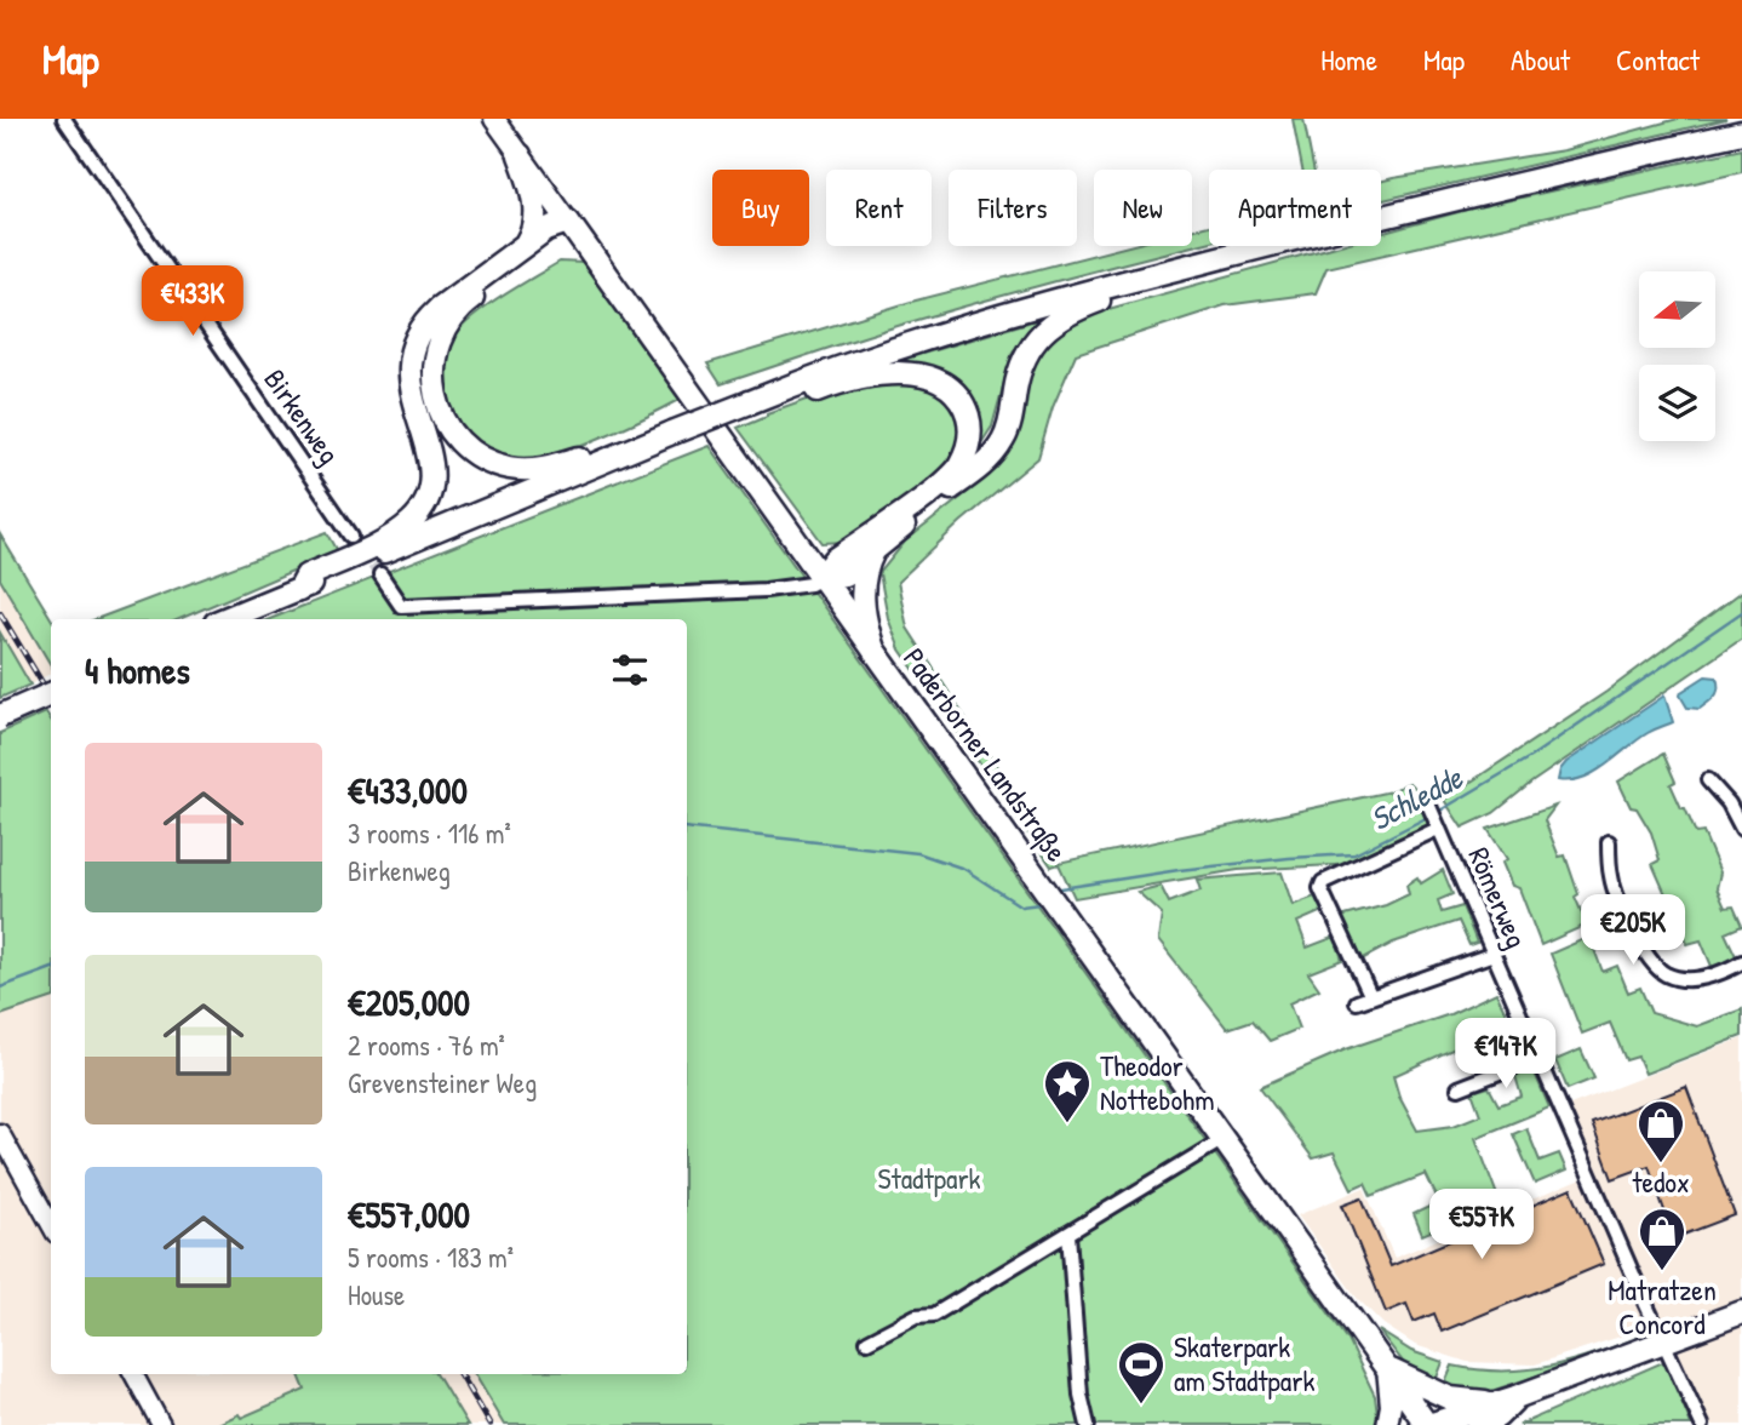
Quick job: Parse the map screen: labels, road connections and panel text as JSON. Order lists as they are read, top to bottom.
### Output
{
  "streets": {
    "main road": ["Paderborner Landstraße"],
    "street": ["Birkenweg", "Römerweg"]
  },
  "water": ["Schledde"],
  "parks": ["Stadtpark"],
  "places": {
    "place": ["Theodor Nottebohm"],
    "shop": ["tedox", "Matratzen Concord"],
    "sports": ["Skaterpark am Stadtpark"]
  },
  "north": "left",
  "page": {
    "header": "Map",
    "nav": [
      "Home",
      "Map",
      "About",
      "Contact"
    ],
    "chip": [
      "Buy",
      "Rent",
      "Filters",
      "New",
      "Apartment"
    ],
    "price": [
      "€433K",
      "€205K",
      "€147K",
      "€557K"
    ],
    "heading": "4 homes",
    "list": [
      {
        "name": "€433,000",
        "note": "3 rooms · 116 m² · Birkenweg"
      },
      {
        "name": "€205,000",
        "note": "2 rooms · 76 m² · Grevensteiner Weg"
      },
      {
        "name": "€557,000",
        "note": "5 rooms · 183 m² · House"
      }
    ]
  }
}
